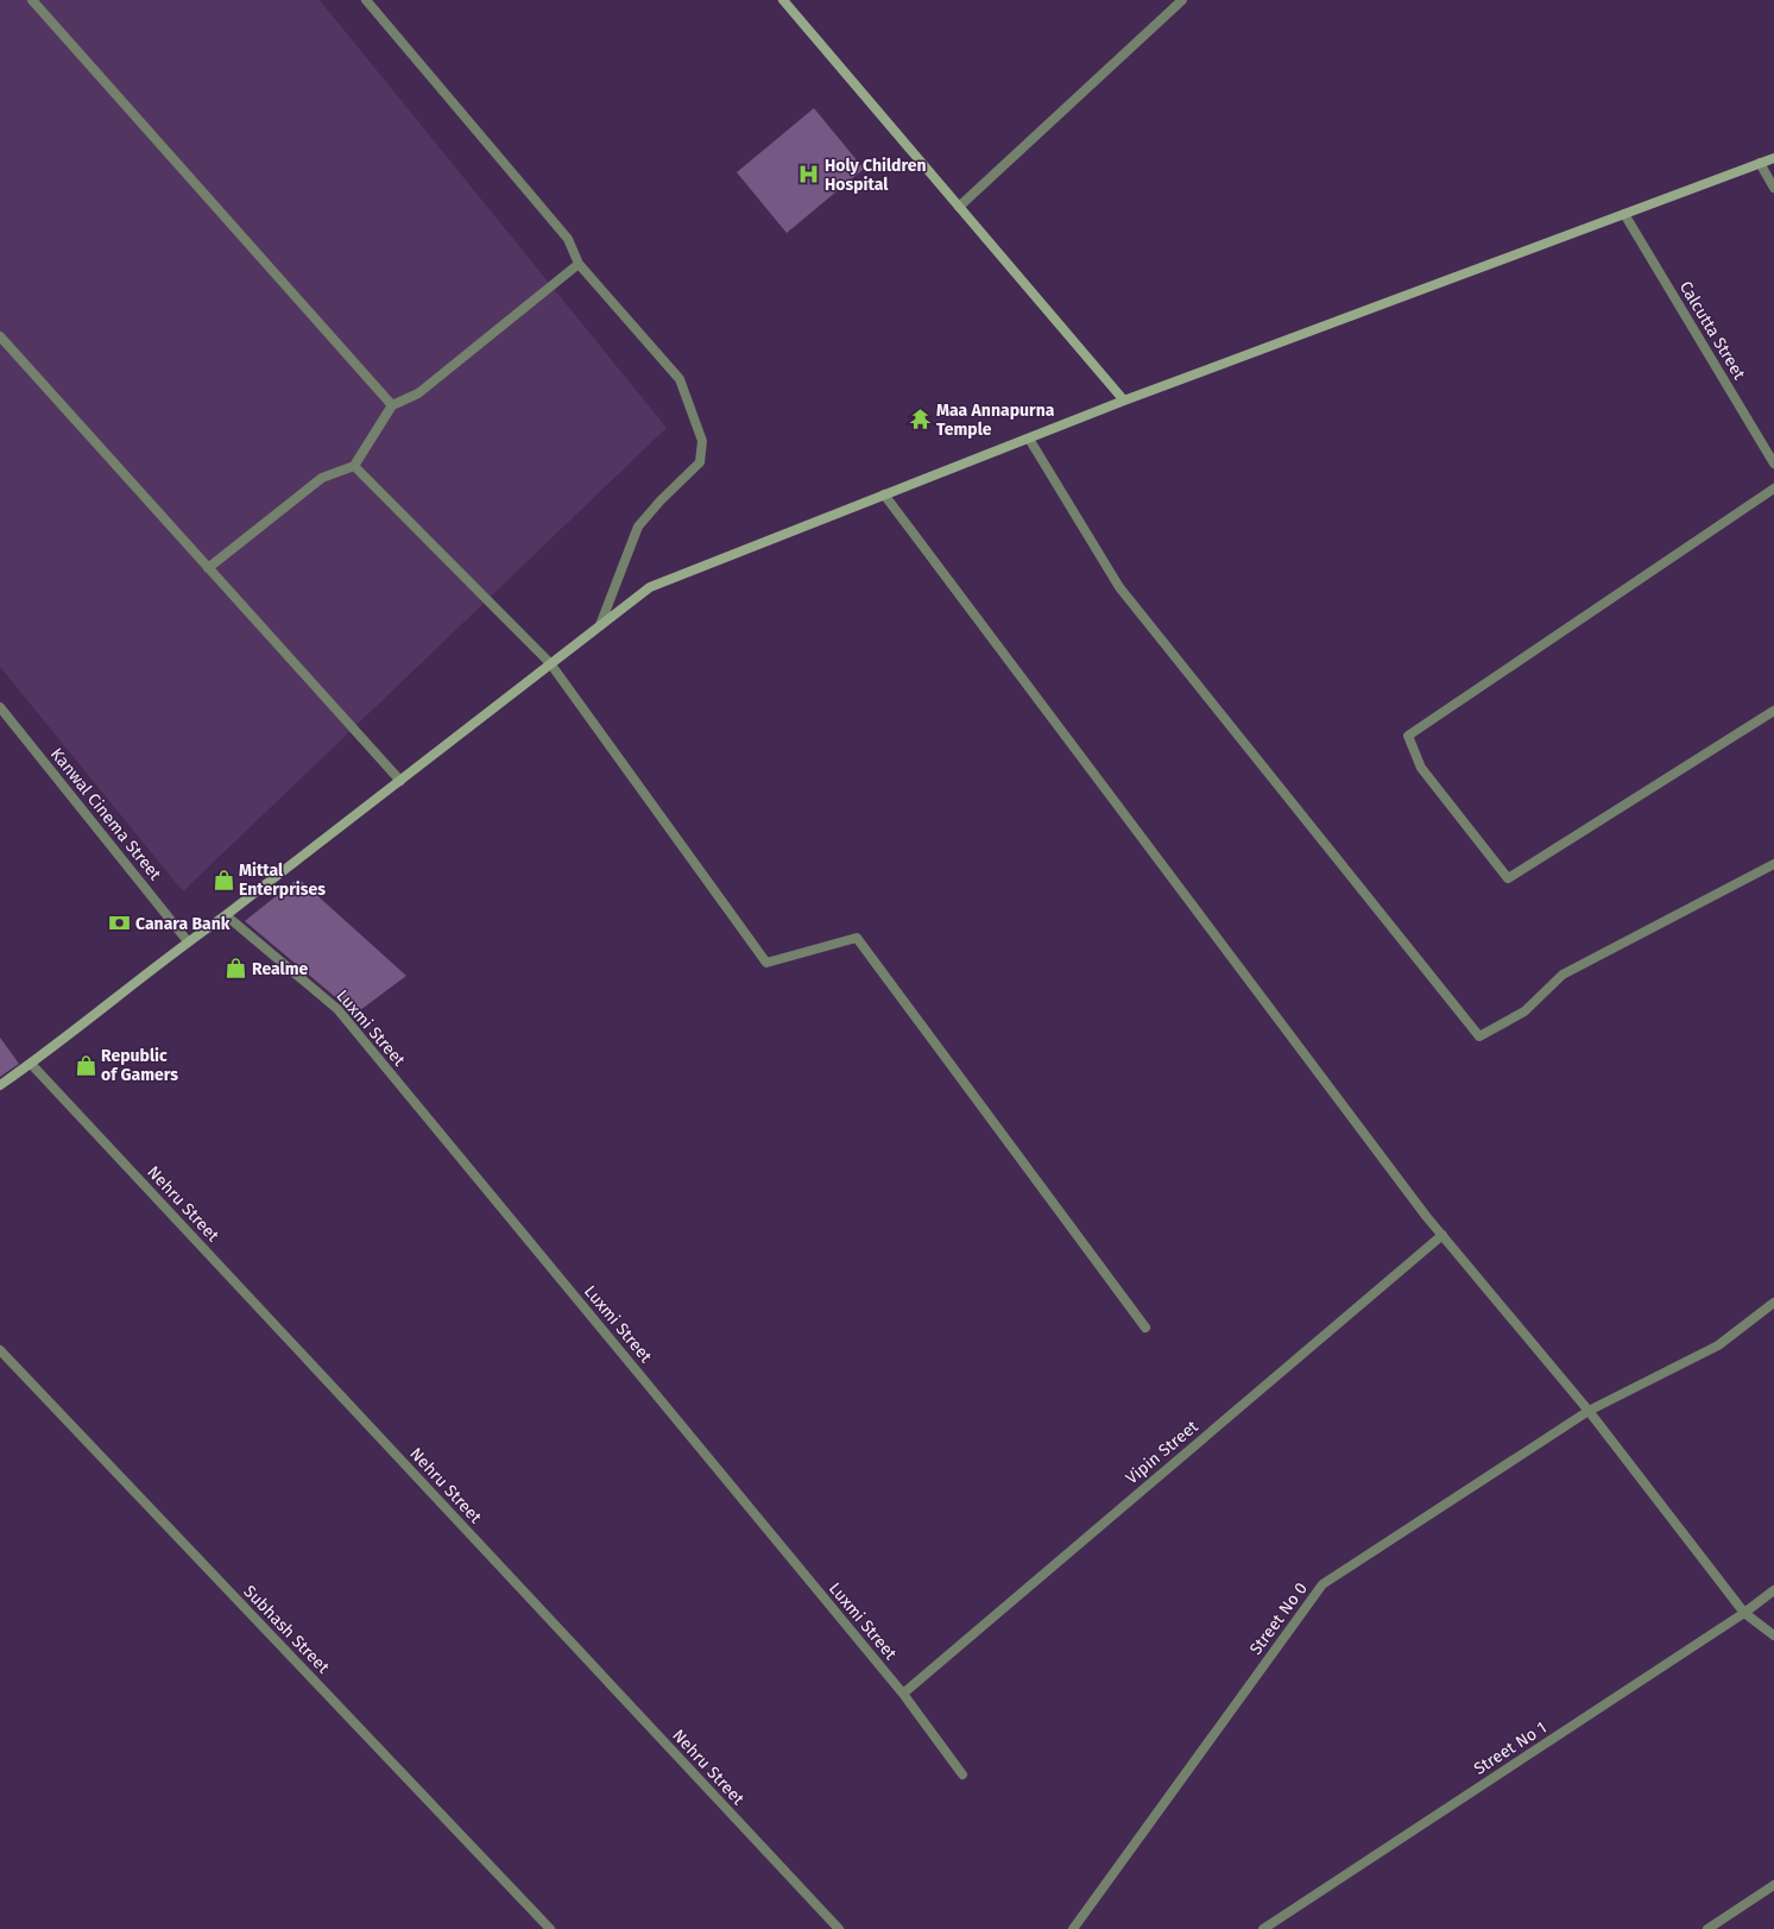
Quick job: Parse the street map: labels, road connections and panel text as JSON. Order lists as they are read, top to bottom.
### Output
{
  "streets": {
    "street": [
      "Calcutta Street",
      "Kanwal Cinema Street",
      "Luxmi Street",
      "Nehru Street",
      "Vipin Street",
      "Street No 0",
      "Subhash Street",
      "Street No 1"
    ]
  },
  "crossings": [
    ["Luxmi Street", "Vipin Street"]
  ],
  "places": {
    "hospital": ["Holy Children Hospital"],
    "temple": ["Maa Annapurna Temple"],
    "shop": ["Mittal Enterprises", "Realme", "Republic of Gamers"],
    "bank": ["Canara Bank"]
  }
}
